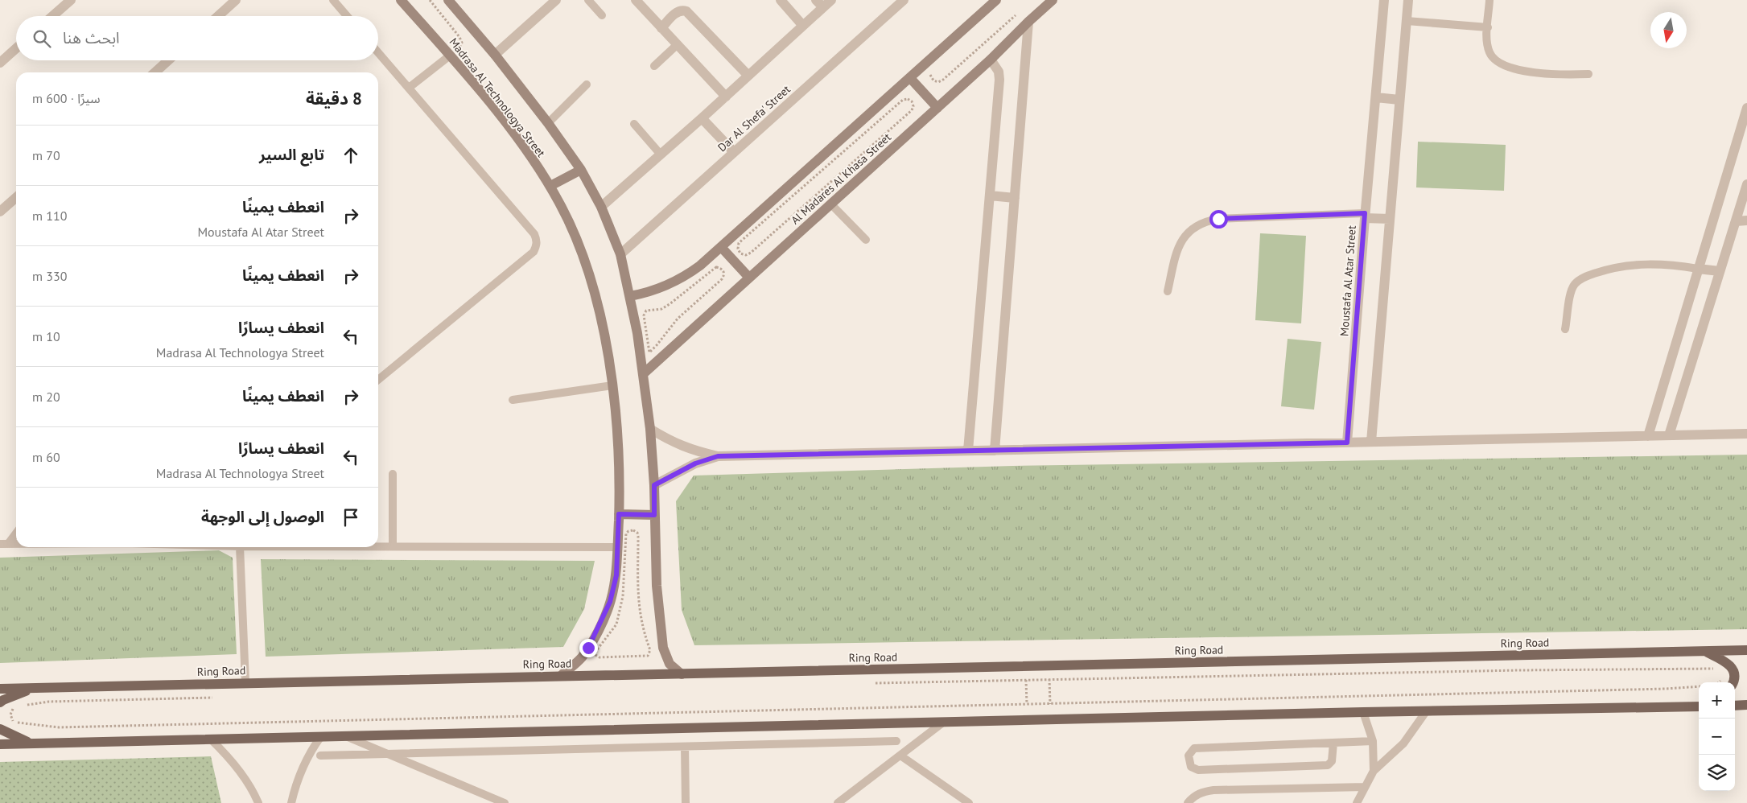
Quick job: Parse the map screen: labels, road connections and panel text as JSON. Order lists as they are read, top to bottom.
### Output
{
  "streets": {
    "main road": ["Ring Road"],
    "street": [
      "Madrasa Al Technologya Street",
      "Dar Al Shefa' Street",
      "Al Madares Al Khasa Street",
      "Moustafa Al Atar Street"
    ]
  },
  "crossings": [
    ["Madrasa Al Technologya Street", "Dar Al Shefa' Street"],
    ["Madrasa Al Technologya Street", "Al Madares Al Khasa Street"],
    ["Madrasa Al Technologya Street", "Ring Road"]
  ],
  "north": "bottom",
  "page": {
    "search": "ابحث هنا",
    "heading": ["8 دقيقة", "سيرًا · 600 m"],
    "list": [
      ["تابع السير", "70 m"],
      ["انعطف يمينًا", "Moustafa Al Atar Street", "110 m"],
      ["انعطف يمينًا", "330 m"],
      ["انعطف يسارًا", "Madrasa Al Technologya Street", "10 m"],
      ["انعطف يمينًا", "20 m"],
      ["انعطف يسارًا", "Madrasa Al Technologya Street", "60 m"],
      "الوصول إلى الوجهة"
    ],
    "map_buttons": ["+", "−"]
  }
}
